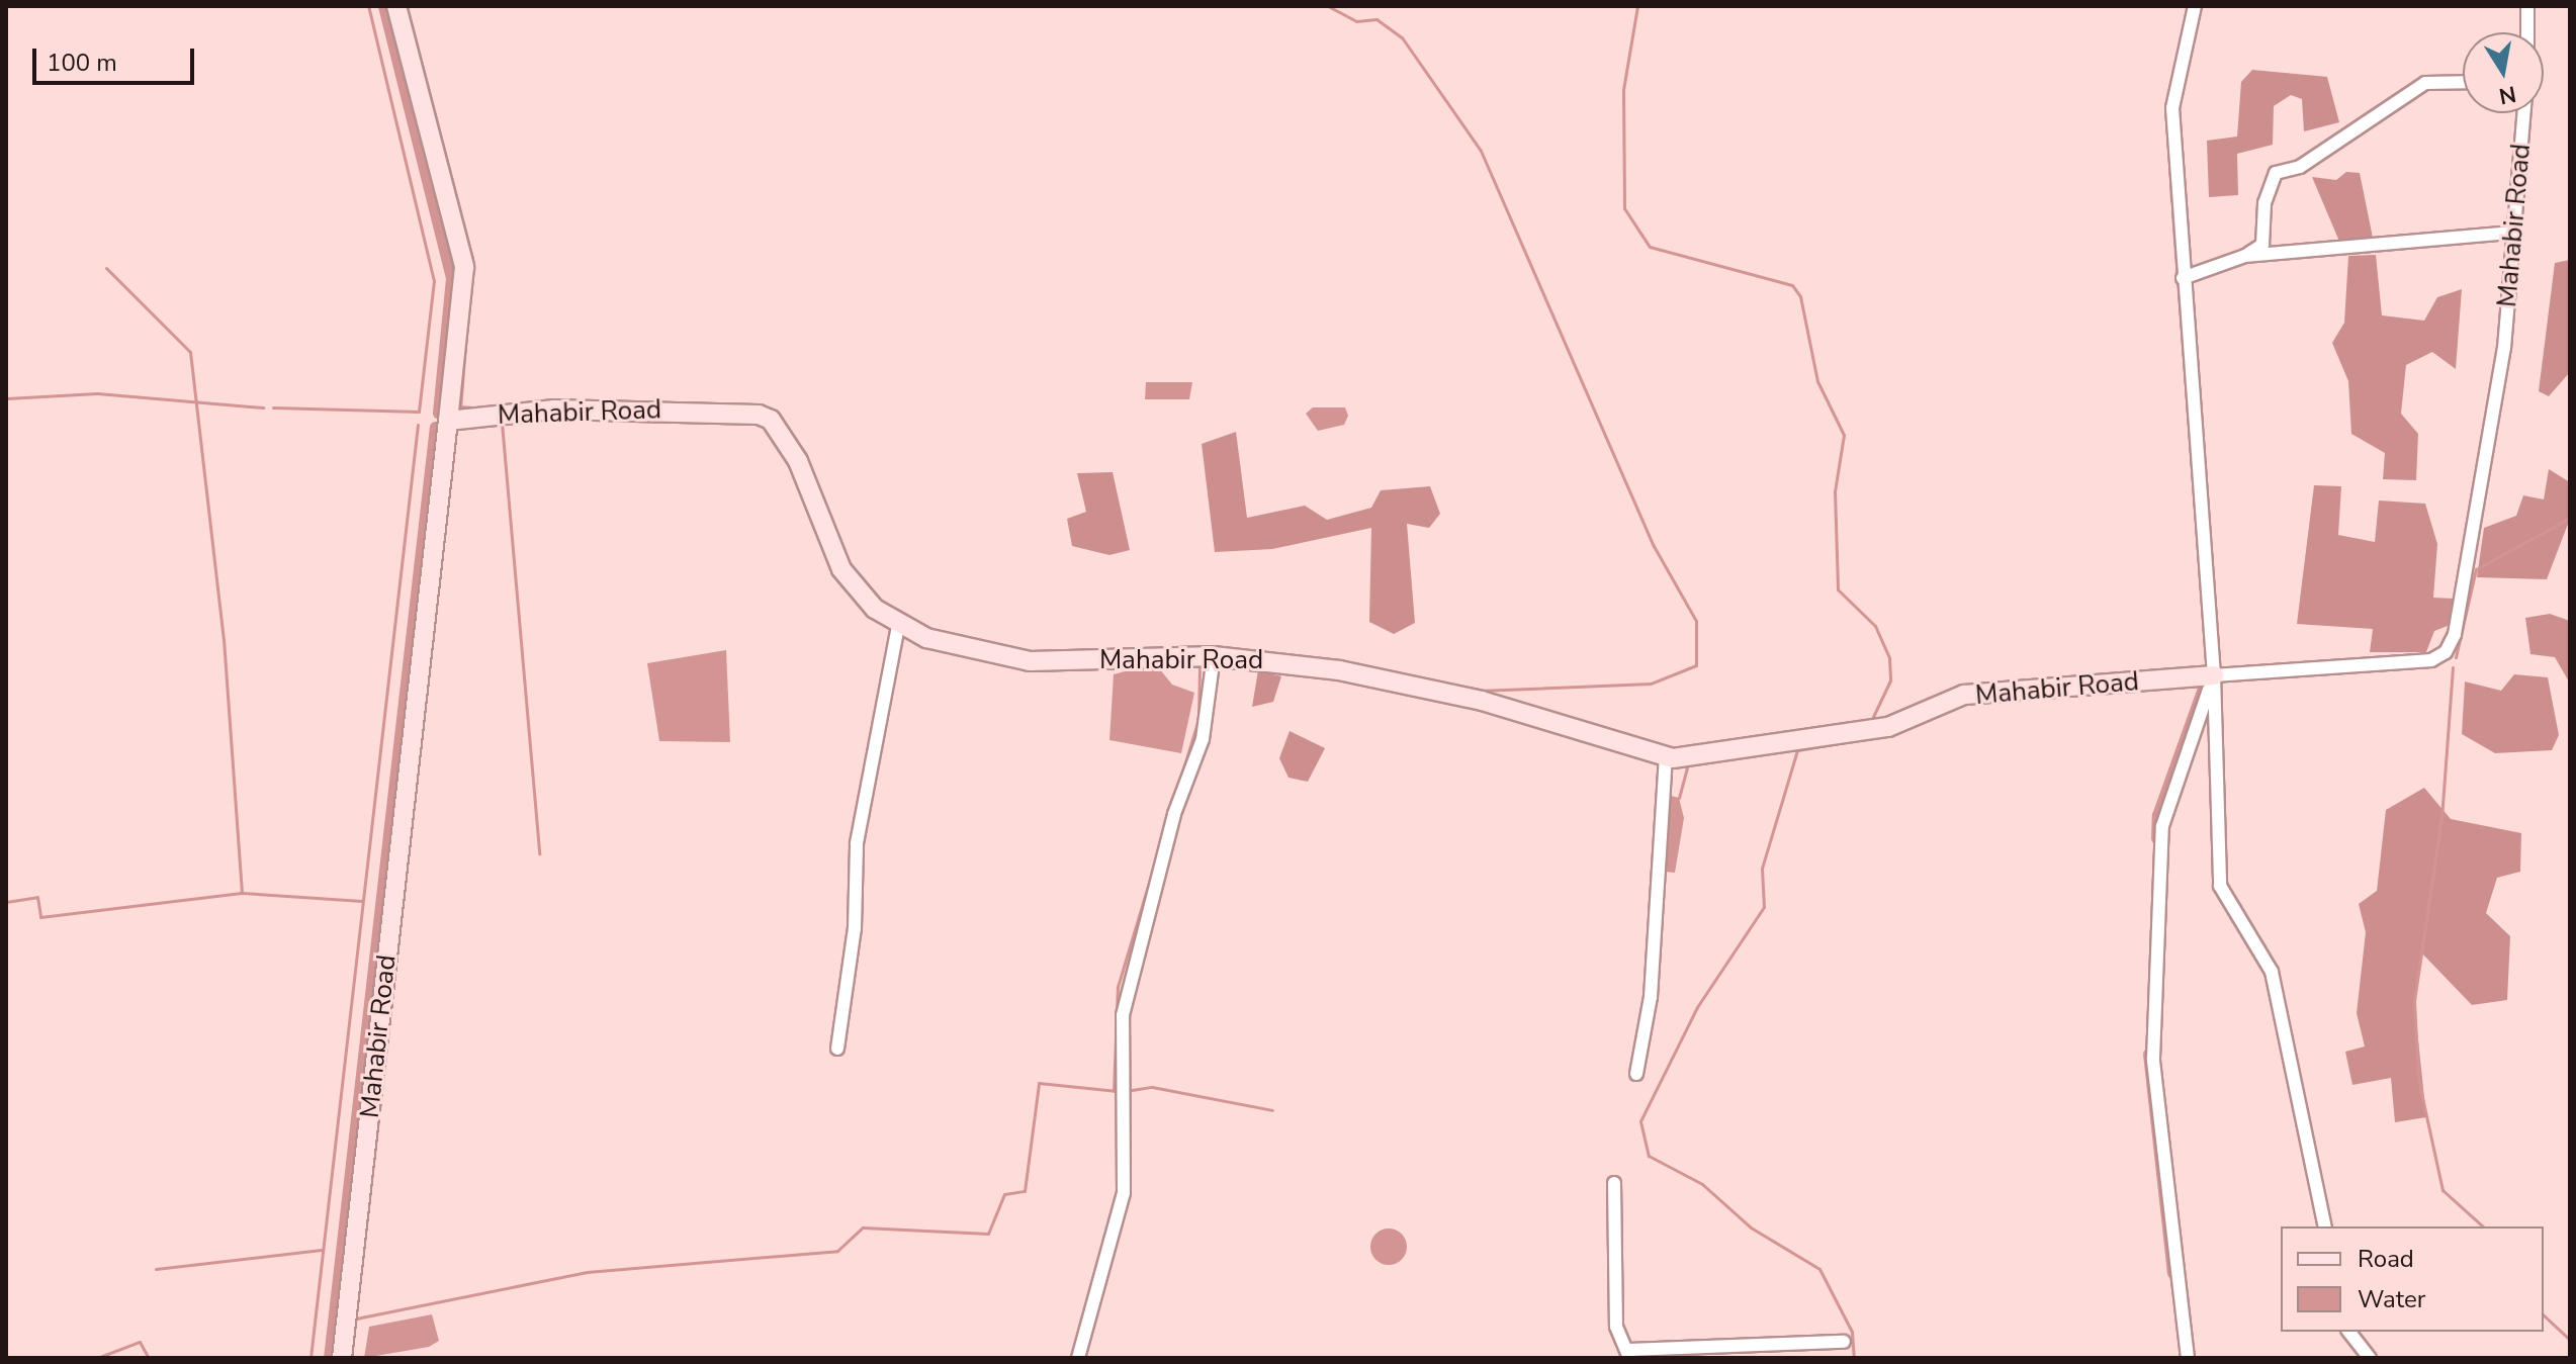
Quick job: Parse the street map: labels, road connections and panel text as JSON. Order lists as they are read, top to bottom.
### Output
{
  "streets": {
    "street": ["Mahabir Road"]
  },
  "legend": ["Road", "Water"],
  "scale_bar": "100 m",
  "north": "bottom"
}
